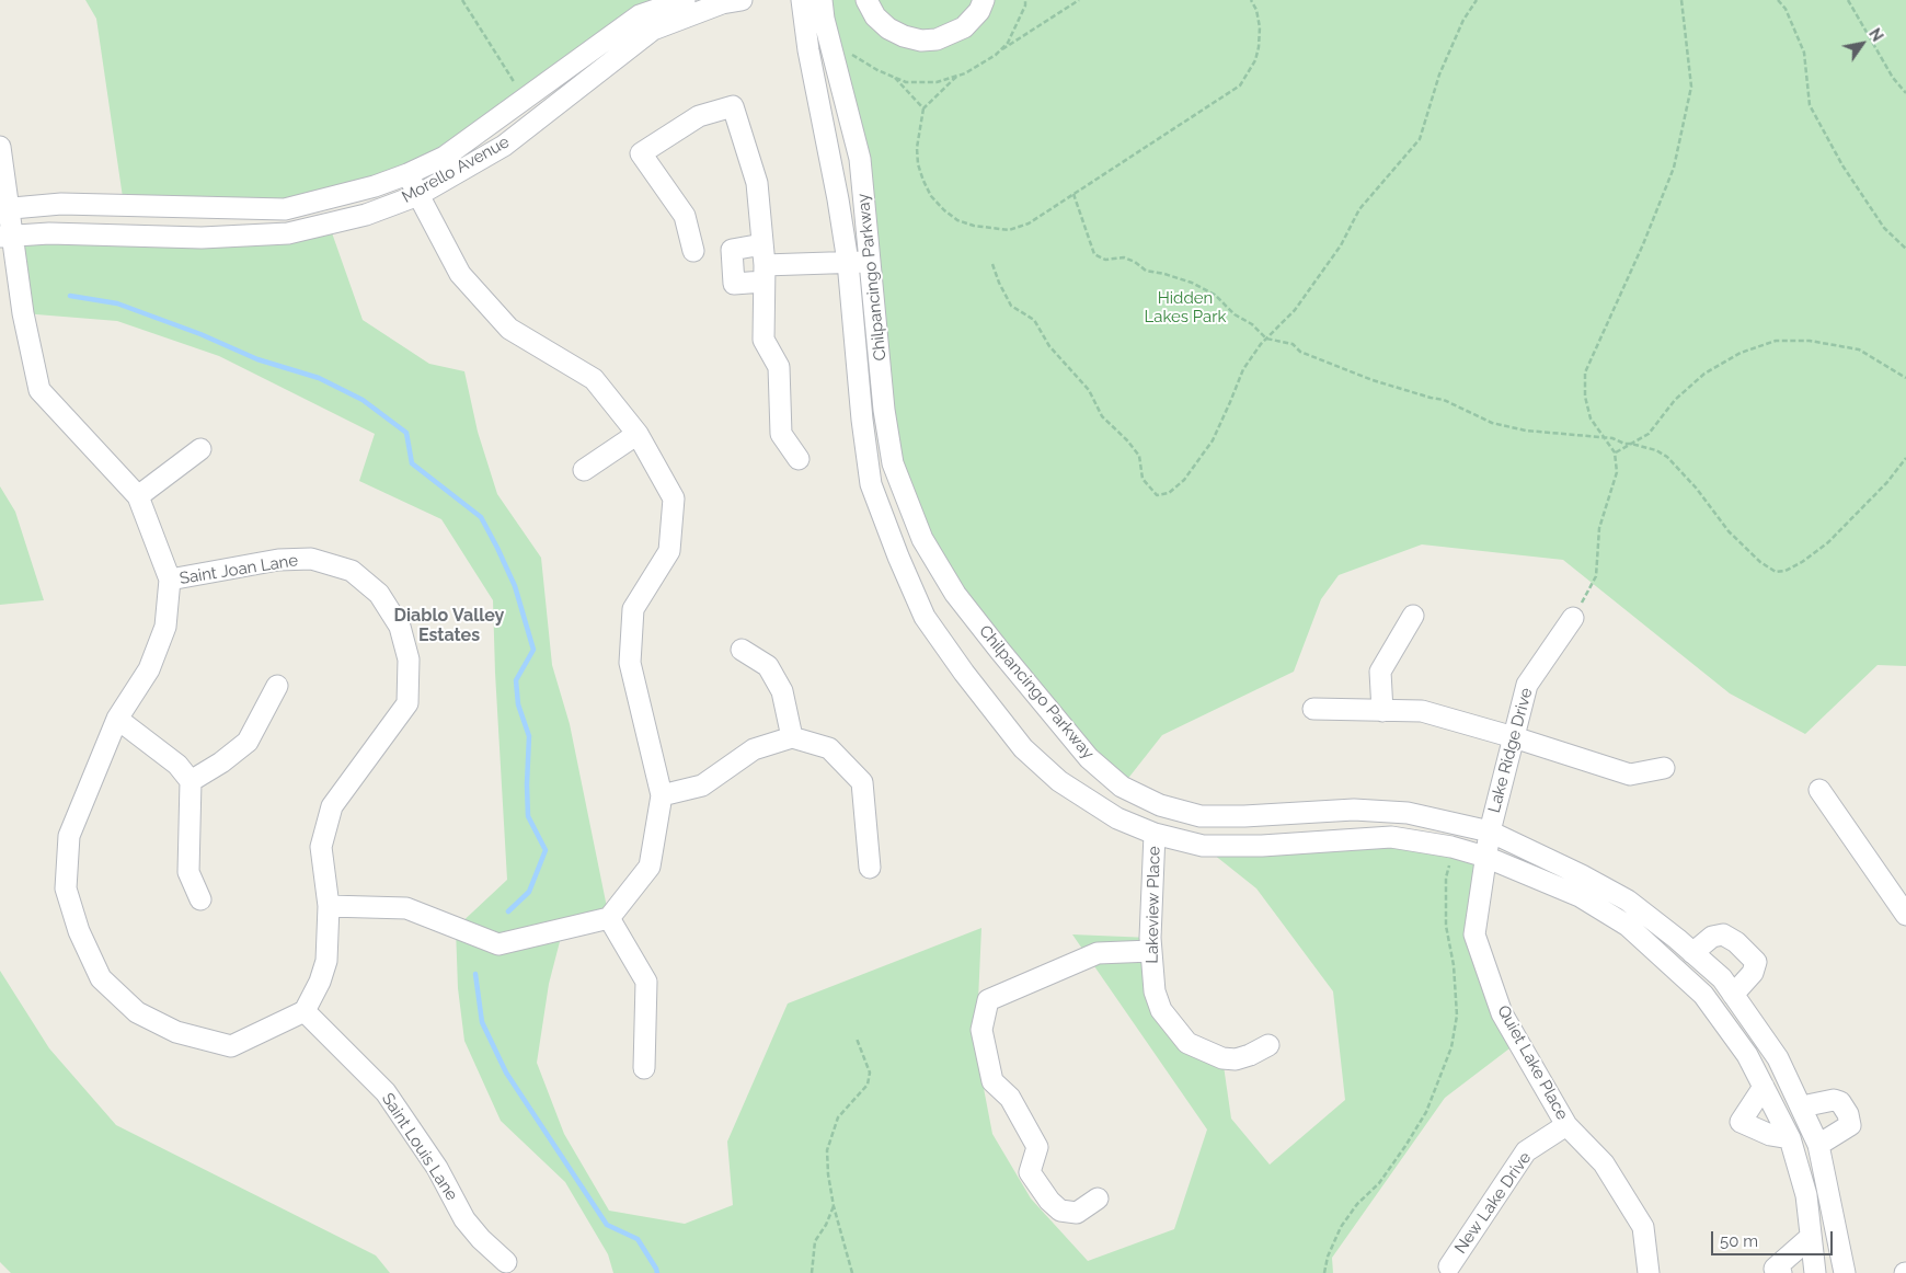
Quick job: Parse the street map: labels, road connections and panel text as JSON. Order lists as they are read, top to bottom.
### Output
{
  "streets": {
    "street": [
      "Morello Avenue",
      "Chilpancingo Parkway",
      "Saint Joan Lane",
      "Lake Ridge Drive",
      "Lakeview Place",
      "Quiet Lake Place",
      "Saint Louis Lane",
      "New Lake Drive"
    ]
  },
  "crossings": [
    ["Chilpancingo Parkway", "Lake Ridge Drive"],
    ["Chilpancingo Parkway", "Lakeview Place"],
    ["Chilpancingo Parkway", "Quiet Lake Place"],
    ["Saint Joan Lane", "Saint Louis Lane"],
    ["Lake Ridge Drive", "Quiet Lake Place"],
    ["Quiet Lake Place", "New Lake Drive"]
  ],
  "districts": ["Diablo Valley Estates"],
  "parks": ["Hidden Lakes Park"],
  "scale_bar": "50 m",
  "north": "top right"
}
